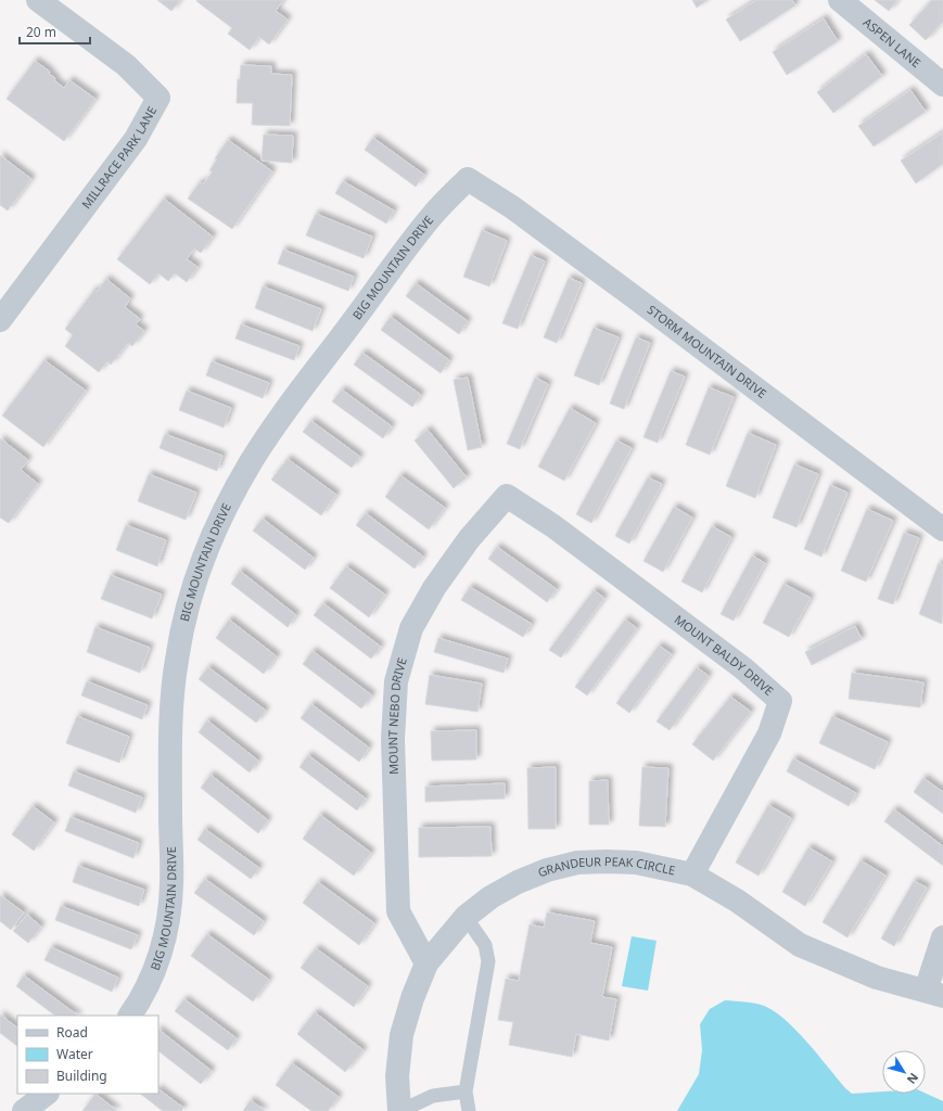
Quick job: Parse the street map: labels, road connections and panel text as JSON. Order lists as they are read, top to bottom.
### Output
{
  "streets": {
    "street": [
      "ASPEN LANE",
      "MILLRACE PARK LANE",
      "BIG MOUNTAIN DRIVE",
      "STORM MOUNTAIN DRIVE",
      "MOUNT BALDY DRIVE",
      "MOUNT NEBO DRIVE",
      "GRANDEUR PEAK CIRCLE"
    ]
  },
  "crossings": [
    ["BIG MOUNTAIN DRIVE", "STORM MOUNTAIN DRIVE"],
    ["MOUNT BALDY DRIVE", "MOUNT NEBO DRIVE"],
    ["MOUNT BALDY DRIVE", "GRANDEUR PEAK CIRCLE"],
    ["MOUNT NEBO DRIVE", "GRANDEUR PEAK CIRCLE"]
  ],
  "legend": ["Road", "Water", "Building"],
  "scale_bar": "20 m",
  "north": "bottom right"
}
